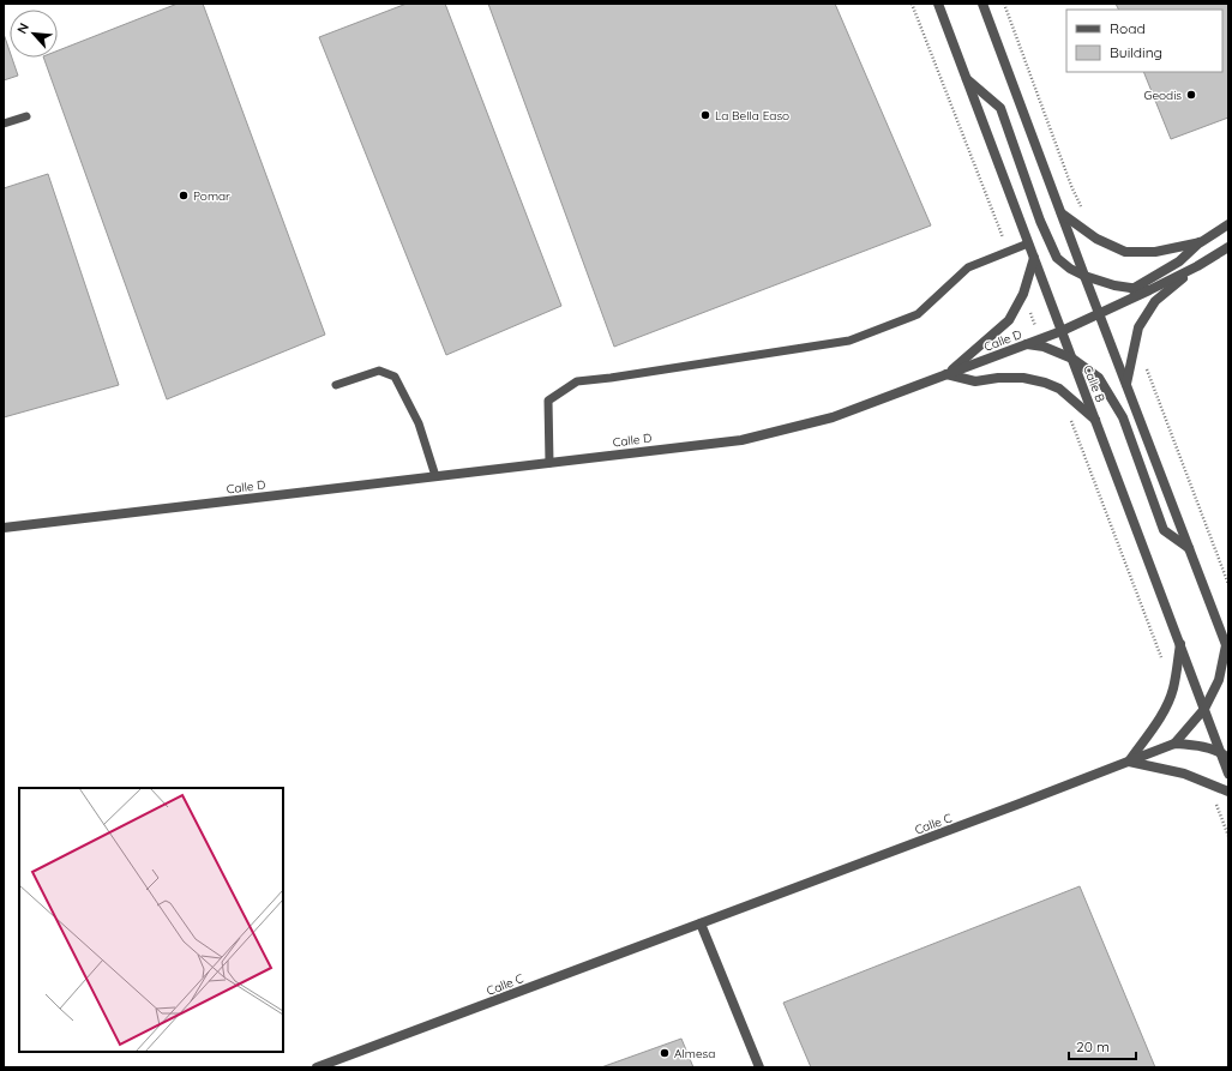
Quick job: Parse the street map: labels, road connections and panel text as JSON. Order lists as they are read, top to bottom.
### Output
{
  "streets": {
    "street": ["Calle D", "Calle B", "Calle C"]
  },
  "crossings": [
    ["Calle D", "Calle B"]
  ],
  "places": [
    "Geodis",
    "La Bella Easo",
    "Pomar",
    "Almesa"
  ],
  "legend": ["Road", "Building"],
  "scale_bar": "20 m",
  "north": "top left"
}
